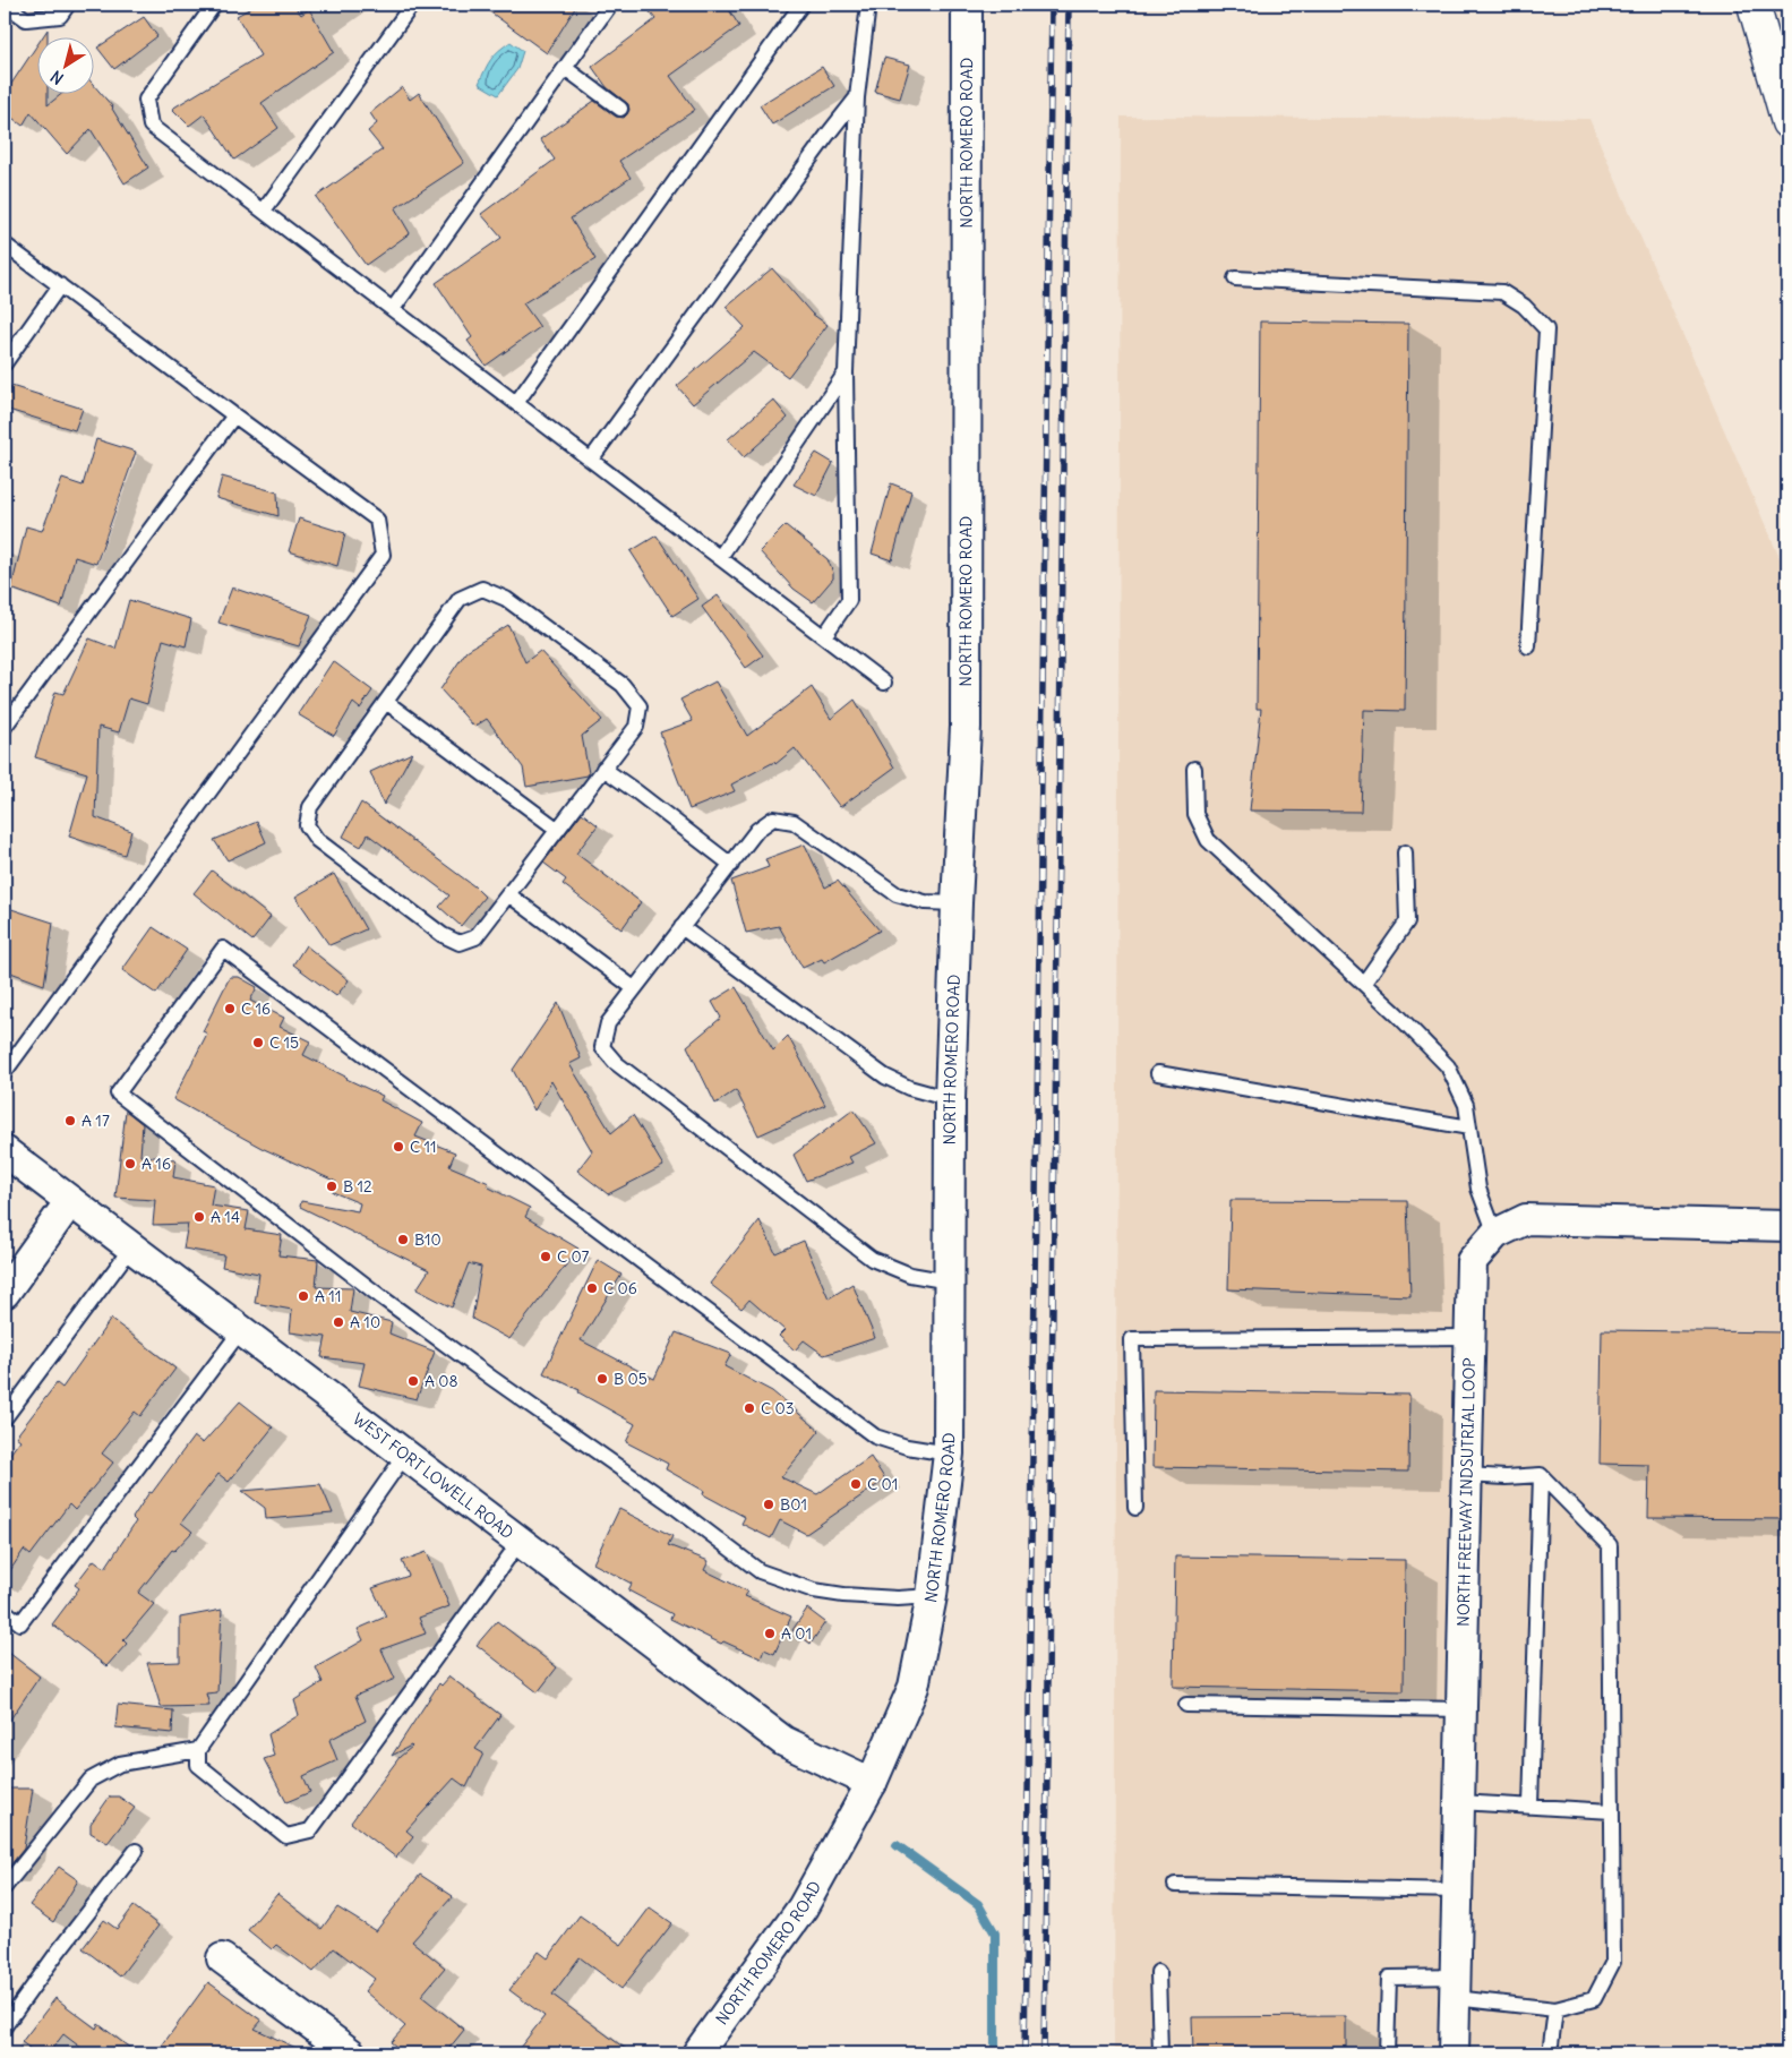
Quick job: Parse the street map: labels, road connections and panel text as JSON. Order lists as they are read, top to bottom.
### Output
{
  "streets": {
    "street": ["NORTH ROMERO ROAD", "WEST FORT LOWELL ROAD", "NORTH FREEWAY INDSUTRIAL LOOP"]
  },
  "crossings": [
    ["NORTH ROMERO ROAD", "WEST FORT LOWELL ROAD"]
  ],
  "places": [
    "C 16",
    "C 15",
    "A 17",
    "C 11",
    "A 16",
    "B 12",
    "A 14",
    "B10",
    "C 07",
    "C 06",
    "A 11",
    "A 10",
    "B 05",
    "A 08",
    "C 03",
    "C 01",
    "B01",
    "A 01"
  ],
  "north": "bottom left"
}
